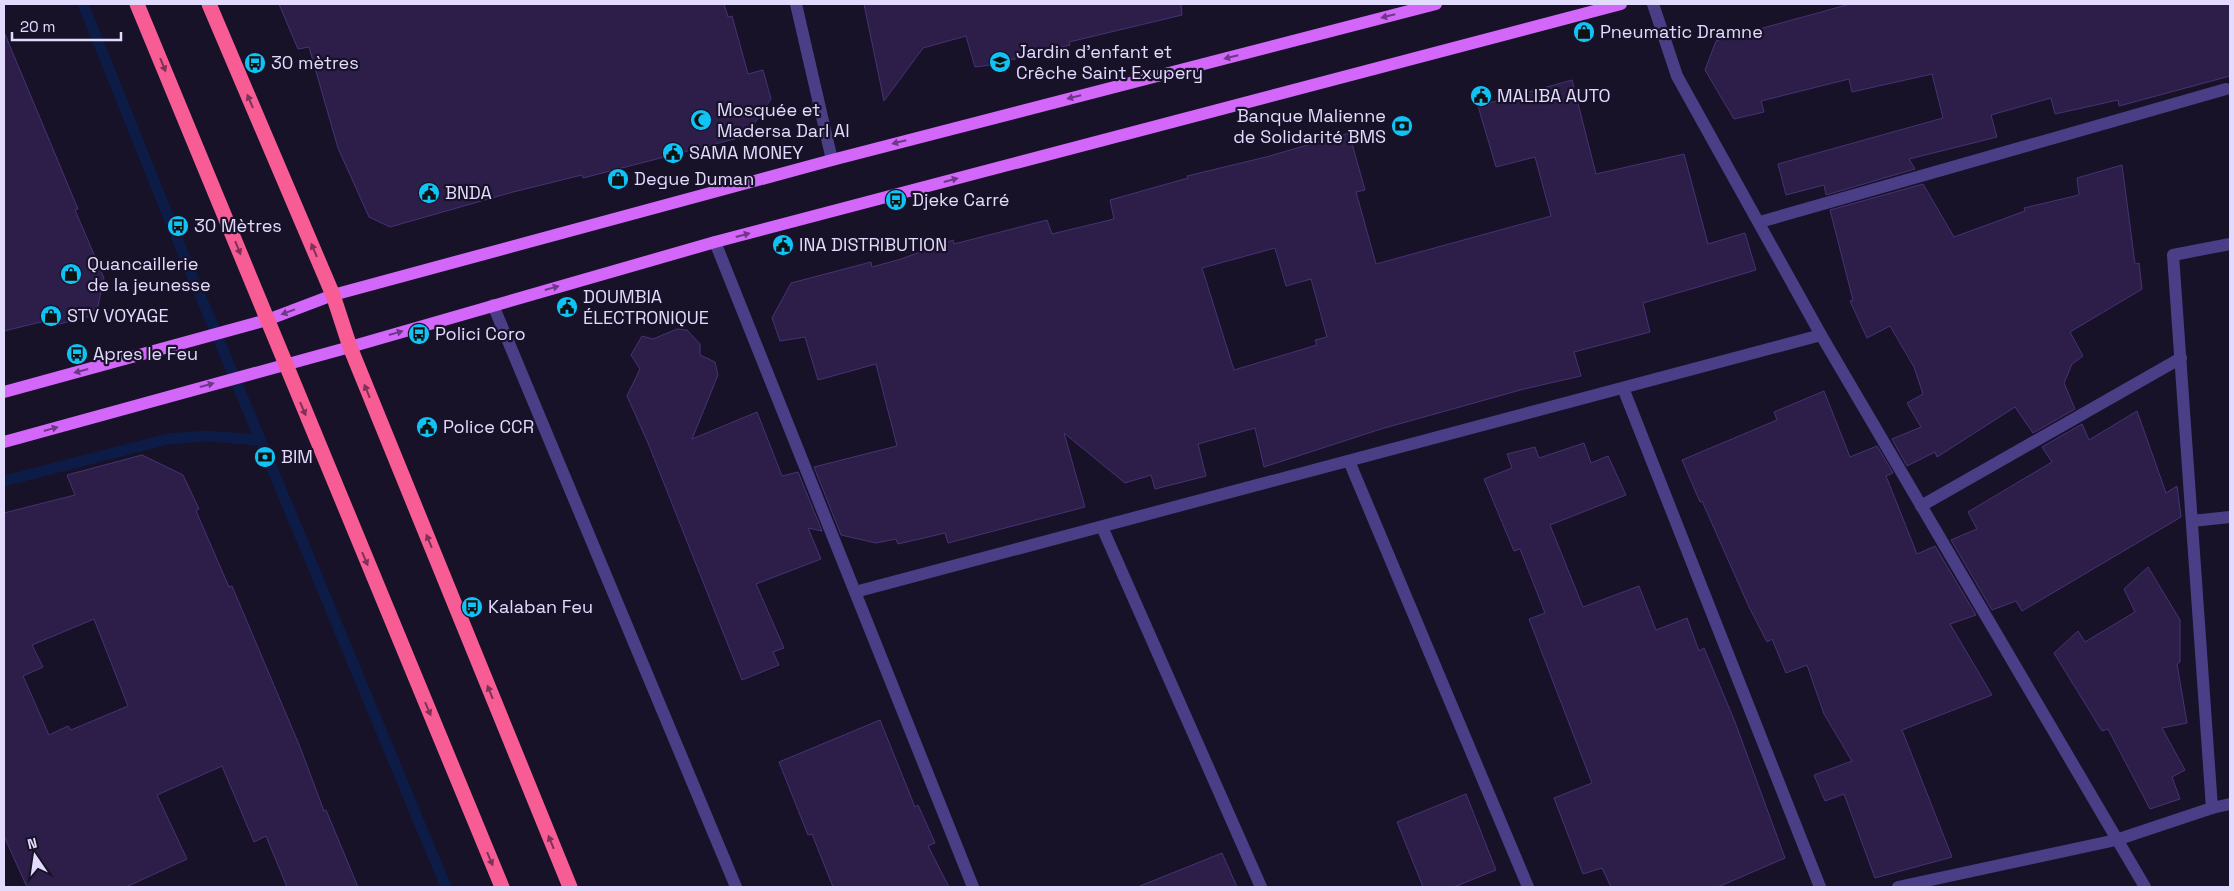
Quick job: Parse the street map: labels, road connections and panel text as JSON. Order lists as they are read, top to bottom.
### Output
{
  "places": {
    "shop": [
      "Pneumatic Dramne",
      "Degue Duman",
      "Quancaillerie de la jeunesse",
      "STV VOYAGE"
    ],
    "school or university": ["Jardin d'enfant et Crêche Saint Exupery"],
    "bus stop": [
      "30 mètres",
      "Djeke Carré",
      "30 Mètres",
      "Polici Coro",
      "Apres le Feu",
      "Kalaban Feu"
    ],
    "public building": [
      "MALIBA AUTO",
      "SAMA MONEY",
      "BNDA",
      "INA DISTRIBUTION",
      "DOUMBIA ÉLECTRONIQUE",
      "Police CCR"
    ],
    "mosque": ["Mosquée et Madersa Darl Al"],
    "bank": ["Banque Malienne de Solidarité BMS", "BIM"]
  },
  "scale_bar": "20 m",
  "north": "top"
}
